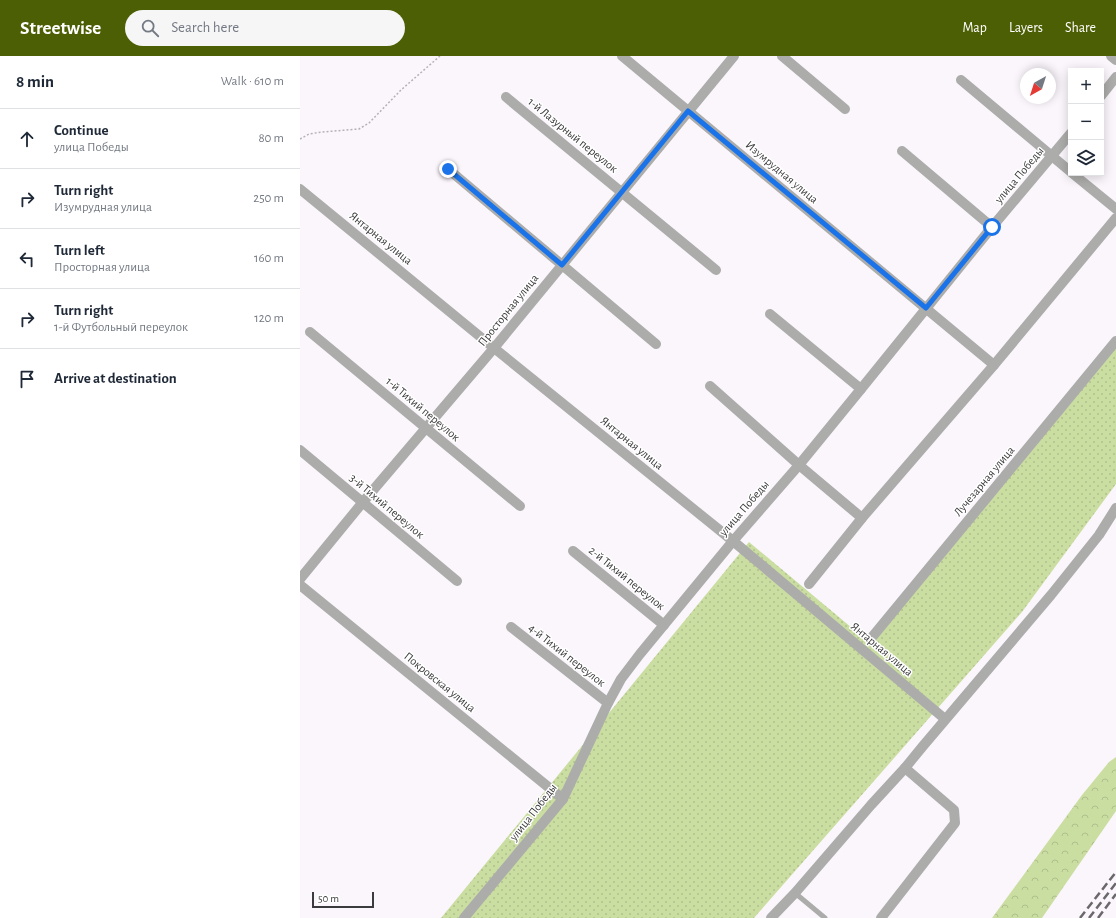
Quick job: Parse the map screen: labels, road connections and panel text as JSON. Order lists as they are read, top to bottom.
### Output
{
  "streets": {
    "street": [
      "1-й Лазурный переулок",
      "Изумрудная улица",
      "улица Победы",
      "Янтарная улица",
      "Просторная улица",
      "1-й Тихий переулок",
      "Лучезарная улица",
      "3-й Тихий переулок",
      "2-й Тихий переулок",
      "4-й Тихий переулок",
      "Покровская улица"
    ]
  },
  "crossings": [
    ["1-й Лазурный переулок", "Просторная улица"],
    ["Изумрудная улица", "улица Победы"],
    ["Изумрудная улица", "Просторная улица"],
    ["улица Победы", "Янтарная улица"],
    ["улица Победы", "2-й Тихий переулок"],
    ["улица Победы", "4-й Тихий переулок"],
    ["улица Победы", "Покровская улица"],
    ["Янтарная улица", "Просторная улица"],
    ["Просторная улица", "1-й Тихий переулок"],
    ["Просторная улица", "3-й Тихий переулок"]
  ],
  "scale_bar": "50 m",
  "north": "bottom left",
  "page": {
    "header": "Streetwise",
    "search": "Search here",
    "nav": ["Map", "Layers", "Share"],
    "heading": ["8 min", "Walk · 610 m"],
    "map_buttons": ["+", "−"],
    "list": [
      ["Continue", "улица Победы", "80 m"],
      ["Turn right", "Изумрудная улица", "250 m"],
      ["Turn left", "Просторная улица", "160 m"],
      ["Turn right", "1-й Футбольный переулок", "120 m"],
      "Arrive at destination"
    ],
    "scale": "50 m"
  }
}
